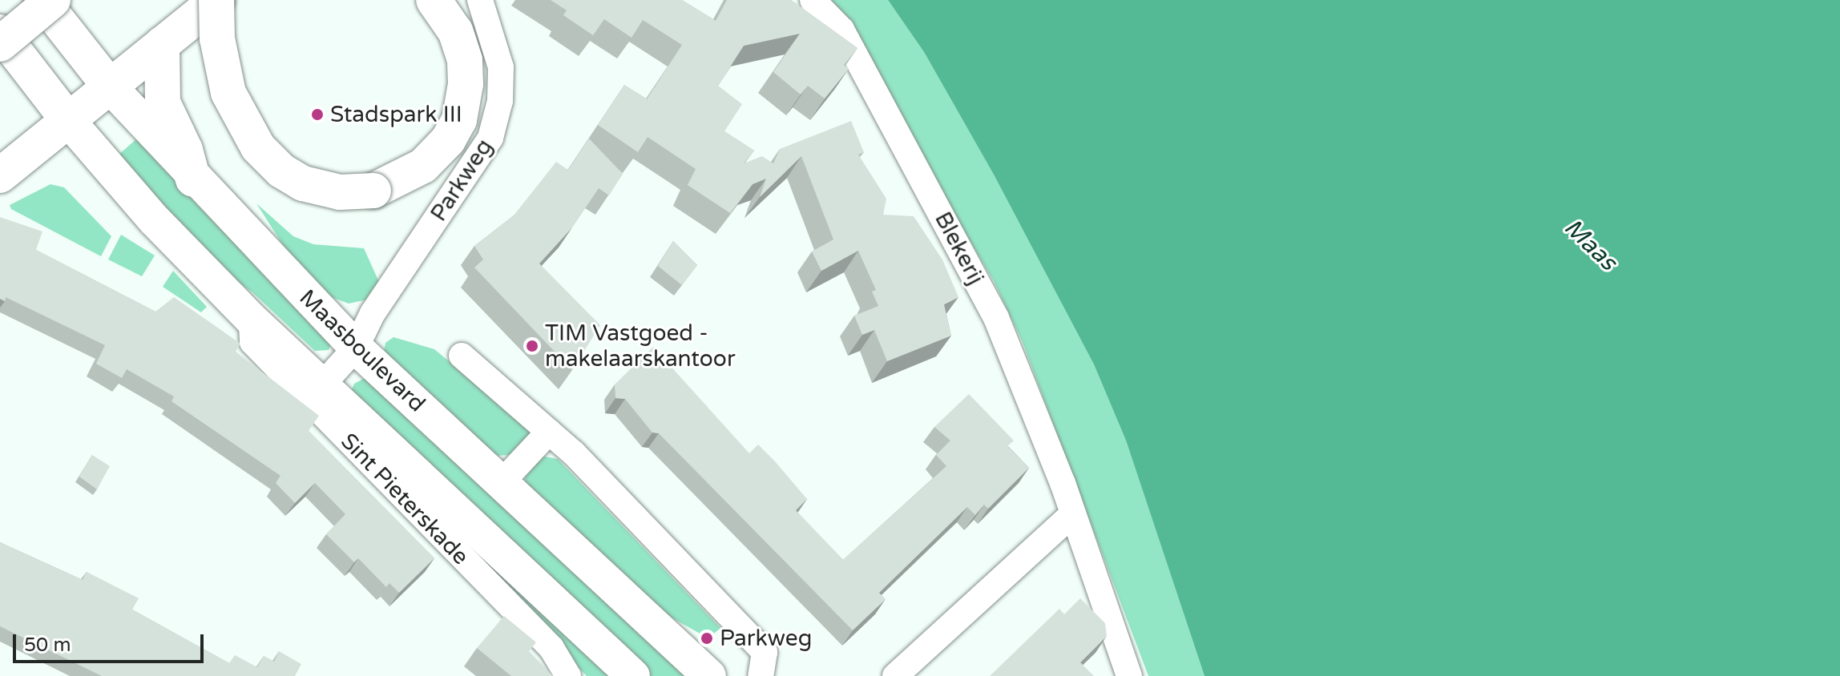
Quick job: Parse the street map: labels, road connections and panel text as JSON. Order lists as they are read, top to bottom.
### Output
{
  "streets": {
    "main road": ["Maasboulevard"],
    "street": ["Parkweg", "Blekerij", "Sint Pieterskade"]
  },
  "crossings": [
    ["Parkweg", "Maasboulevard"],
    ["Parkweg", "Sint Pieterskade"]
  ],
  "water": ["Maas"],
  "places": ["Stadspark III", "TIM Vastgoed - makelaarskantoor", "Parkweg"],
  "scale_bar": "50 m"
}
